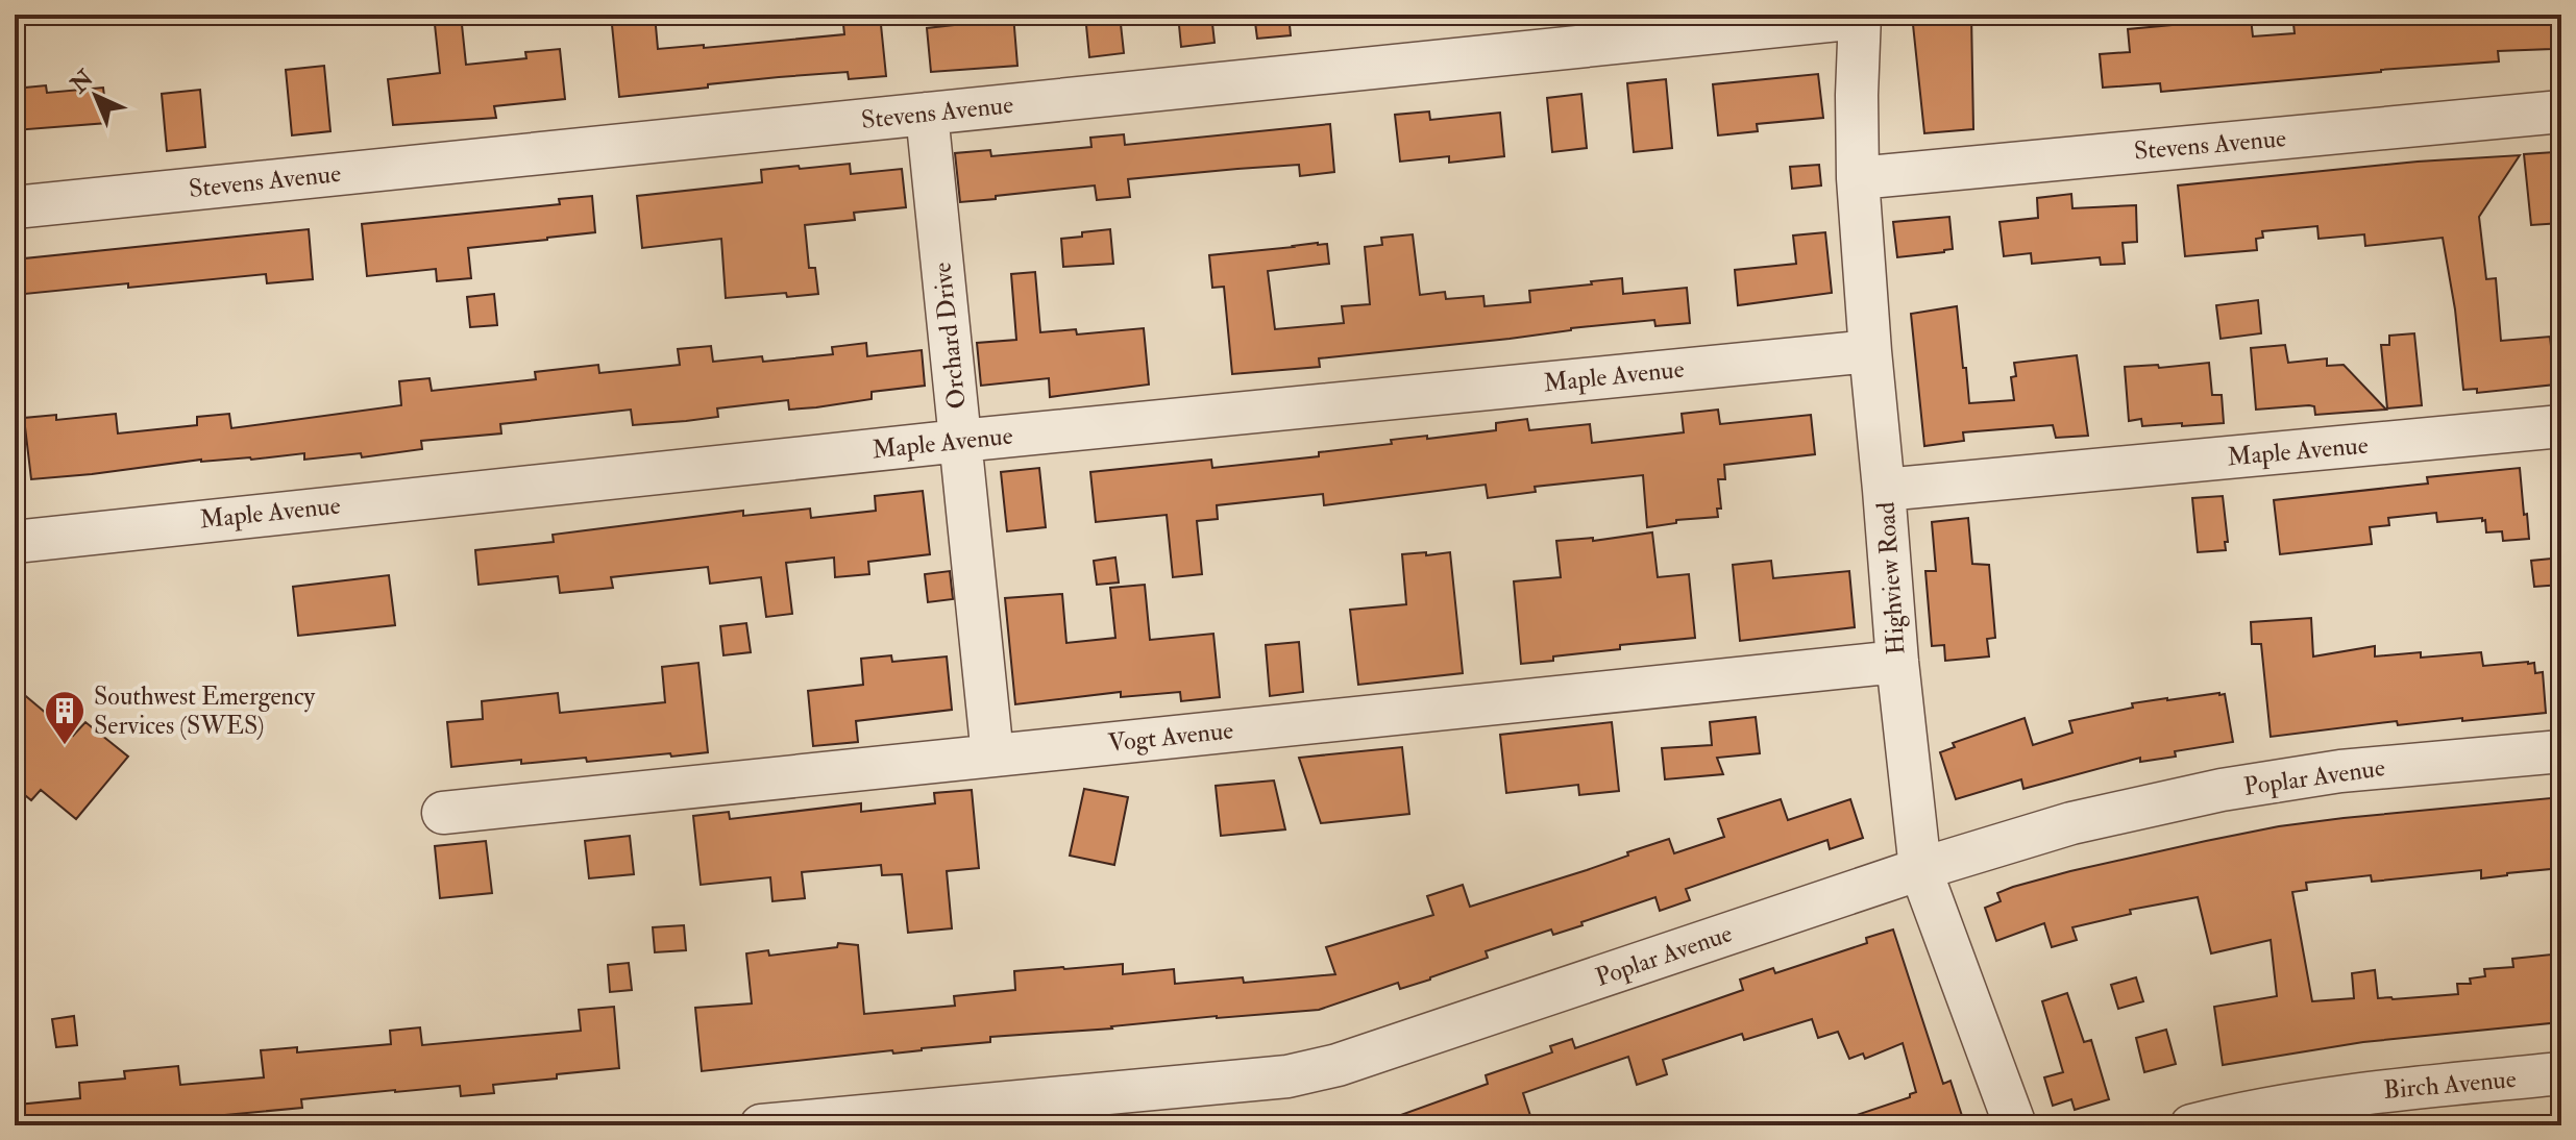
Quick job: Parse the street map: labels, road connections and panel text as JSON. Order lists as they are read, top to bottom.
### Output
{
  "streets": {
    "street": [
      "Stevens Avenue",
      "Orchard Drive",
      "Maple Avenue",
      "Highview Road",
      "Vogt Avenue",
      "Poplar Avenue",
      "Birch Avenue"
    ]
  },
  "crossings": [
    ["Stevens Avenue", "Orchard Drive"],
    ["Stevens Avenue", "Highview Road"],
    ["Orchard Drive", "Maple Avenue"],
    ["Orchard Drive", "Vogt Avenue"],
    ["Maple Avenue", "Highview Road"],
    ["Highview Road", "Vogt Avenue"],
    ["Highview Road", "Poplar Avenue"]
  ],
  "places": {
    "building": ["Southwest Emergency Services (SWES)"]
  },
  "north": "top left"
}
